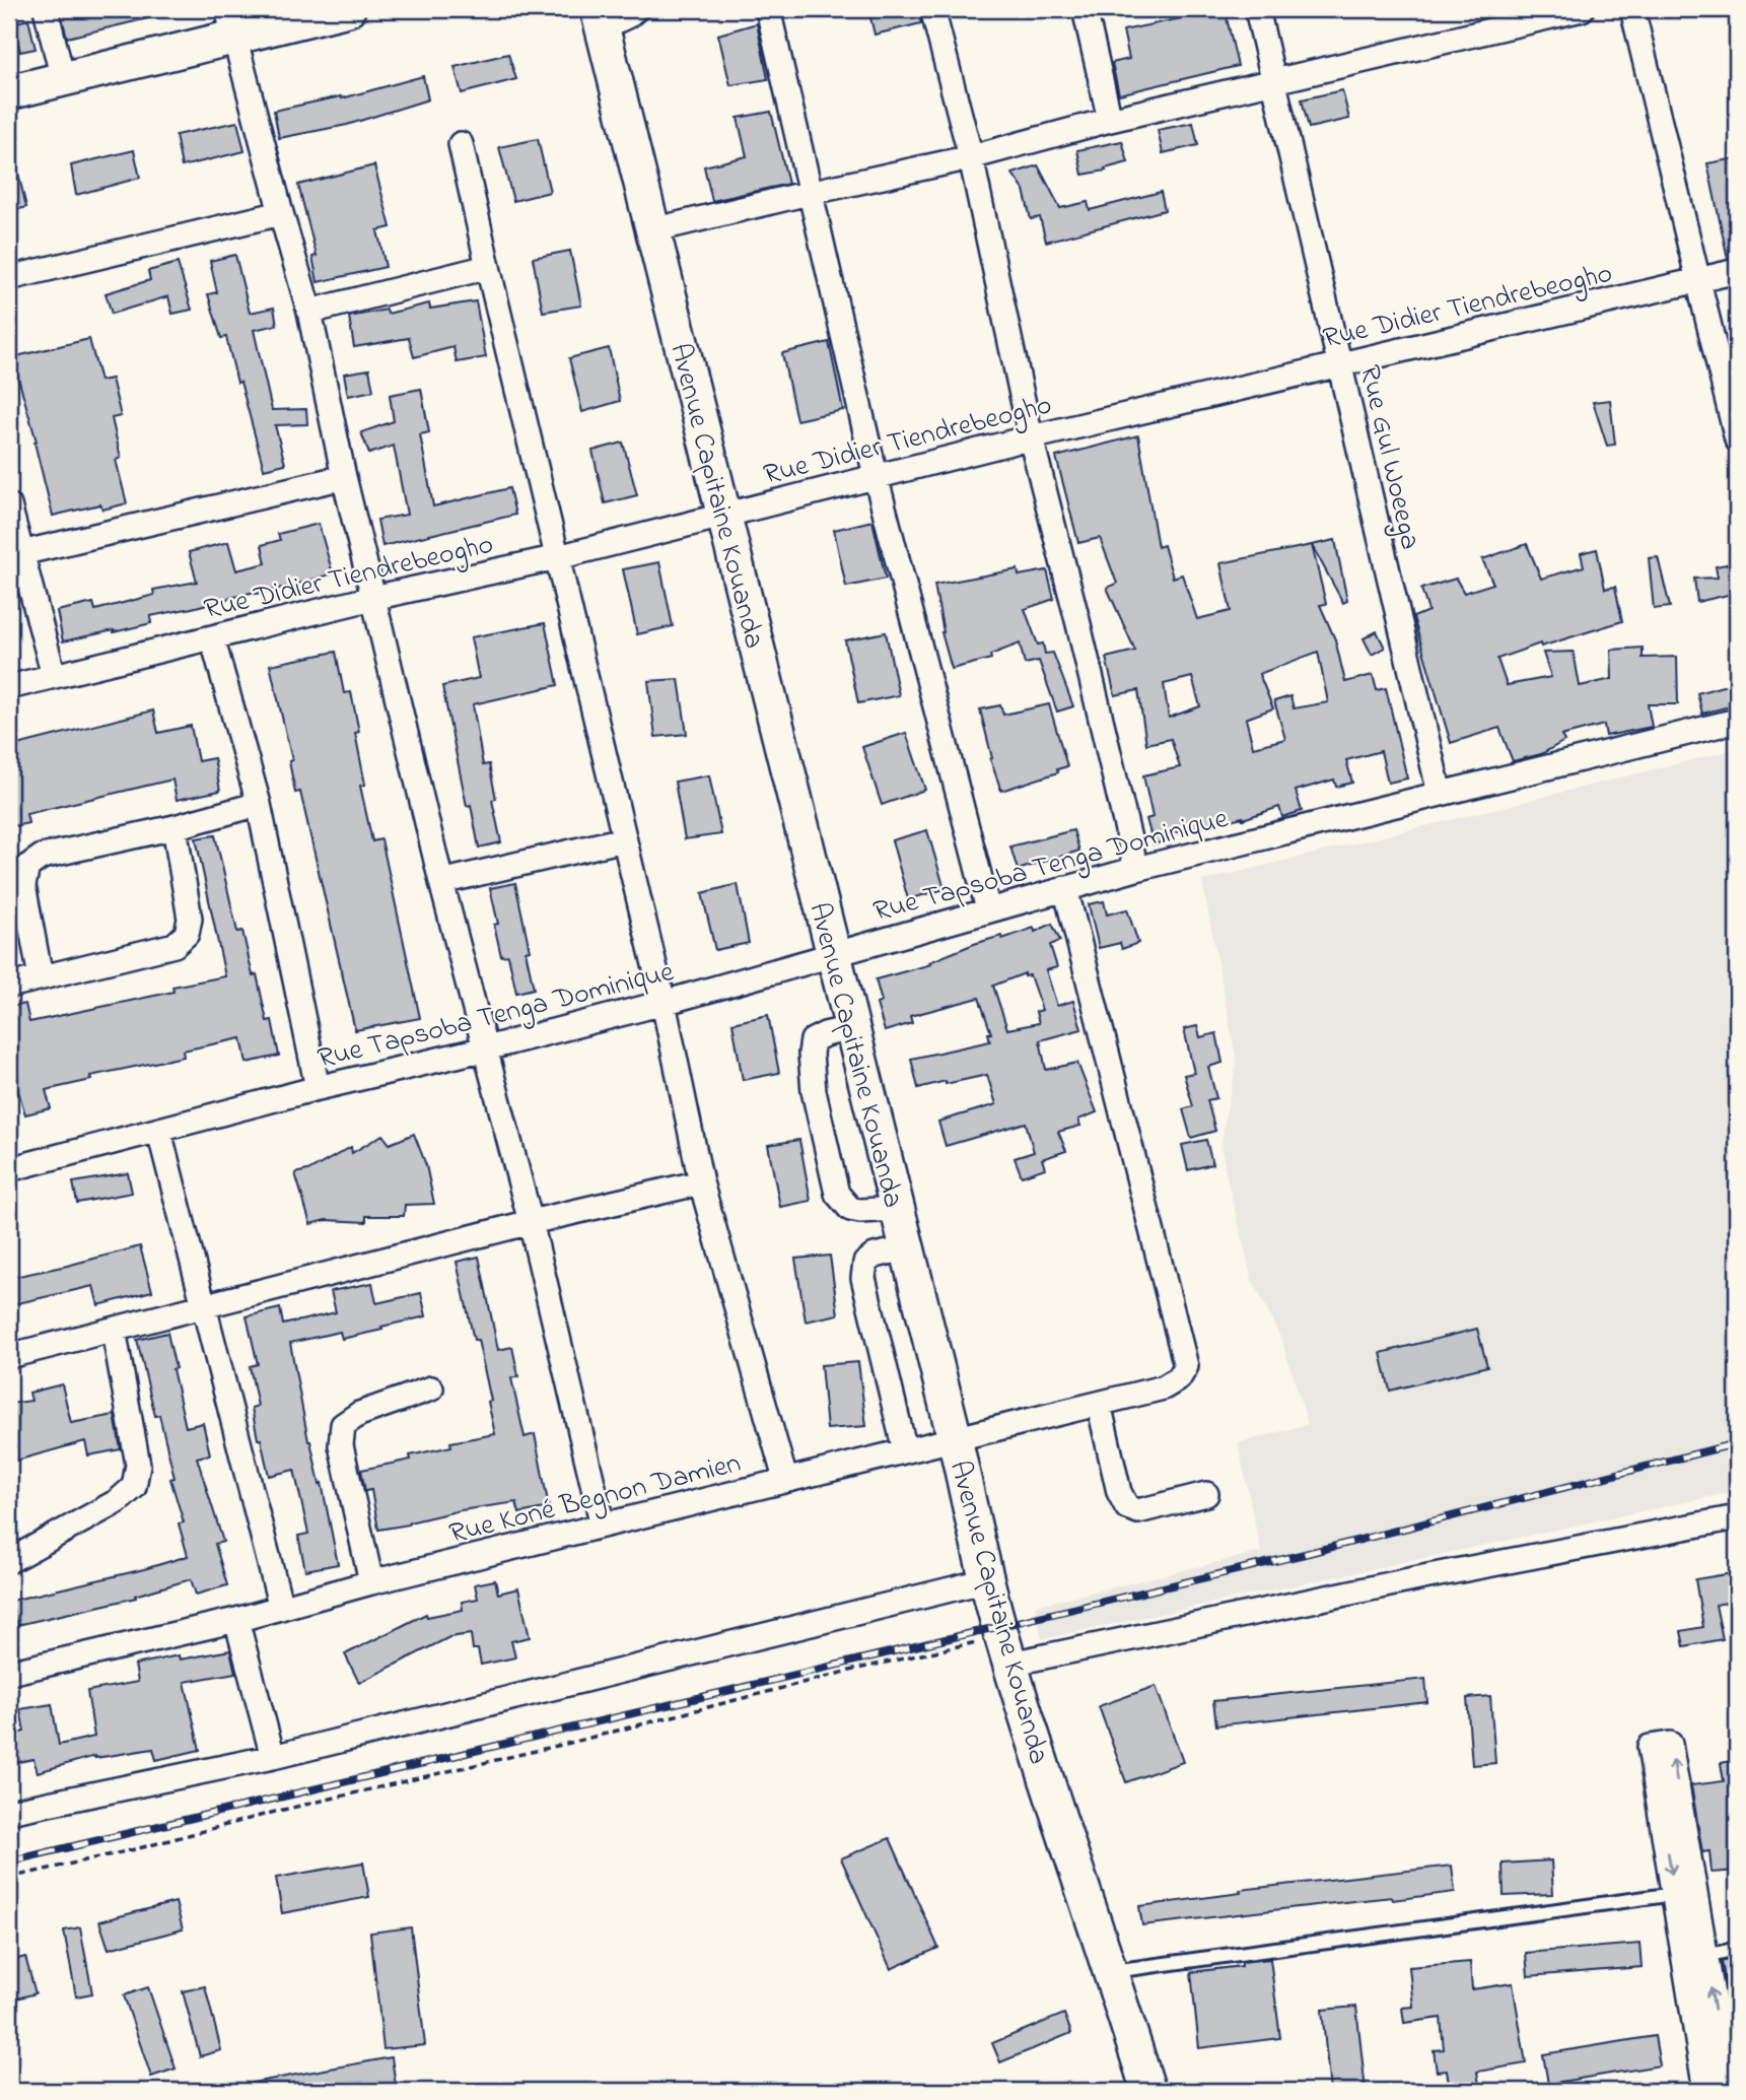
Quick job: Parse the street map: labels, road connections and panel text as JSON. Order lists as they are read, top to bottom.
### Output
{
  "streets": {
    "street": [
      "Rue Didier Tiendrebeogho",
      "Rue Gul Woeega",
      "Avenue Capitaine Kouanda",
      "Rue Tapsoba Tenga Dominique",
      "Rue Koné Begnon Damien"
    ]
  },
  "crossings": [
    ["Rue Didier Tiendrebeogho", "Rue Gul Woeega"],
    ["Rue Didier Tiendrebeogho", "Avenue Capitaine Kouanda"],
    ["Rue Gul Woeega", "Rue Tapsoba Tenga Dominique"],
    ["Avenue Capitaine Kouanda", "Rue Tapsoba Tenga Dominique"],
    ["Avenue Capitaine Kouanda", "Rue Koné Begnon Damien"],
    ["Rue Tapsoba Tenga Dominique", "Rue Koné Begnon Damien"]
  ]
}
